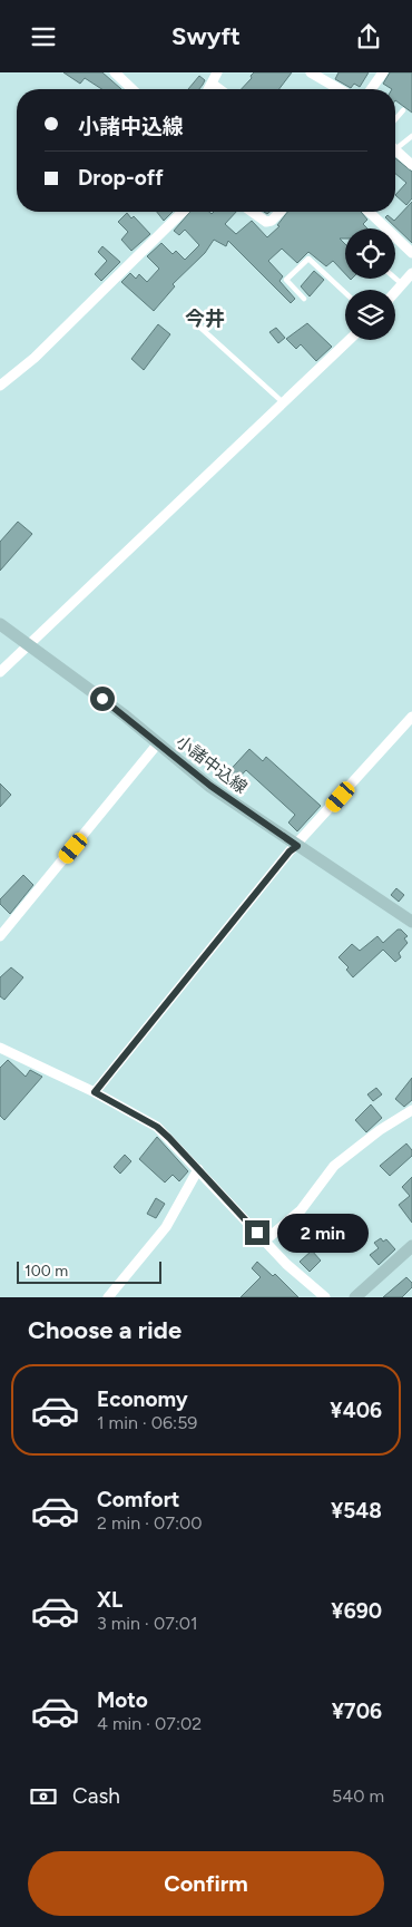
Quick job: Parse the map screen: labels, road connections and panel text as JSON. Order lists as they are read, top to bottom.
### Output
{
  "streets": {
    "main road": ["小諸中込線"]
  },
  "districts": ["今井"],
  "scale_bar": "100 m",
  "page": {
    "header": "Swyft",
    "banner": ["小諸中込線", "Drop-off"],
    "bubble": "2 min",
    "scale": "100 m",
    "heading": "Choose a ride",
    "list": [
      {
        "name": "Economy",
        "note": "1 min · 06:59",
        "value": "¥406"
      },
      {
        "name": "Comfort",
        "note": "2 min · 07:00",
        "value": "¥548"
      },
      {
        "name": "XL",
        "note": "3 min · 07:01",
        "value": "¥690"
      },
      {
        "name": "Moto",
        "note": "4 min · 07:02",
        "value": "¥706"
      }
    ],
    "pay": ["Cash", "540 m"],
    "buttons": "Confirm"
  }
}
